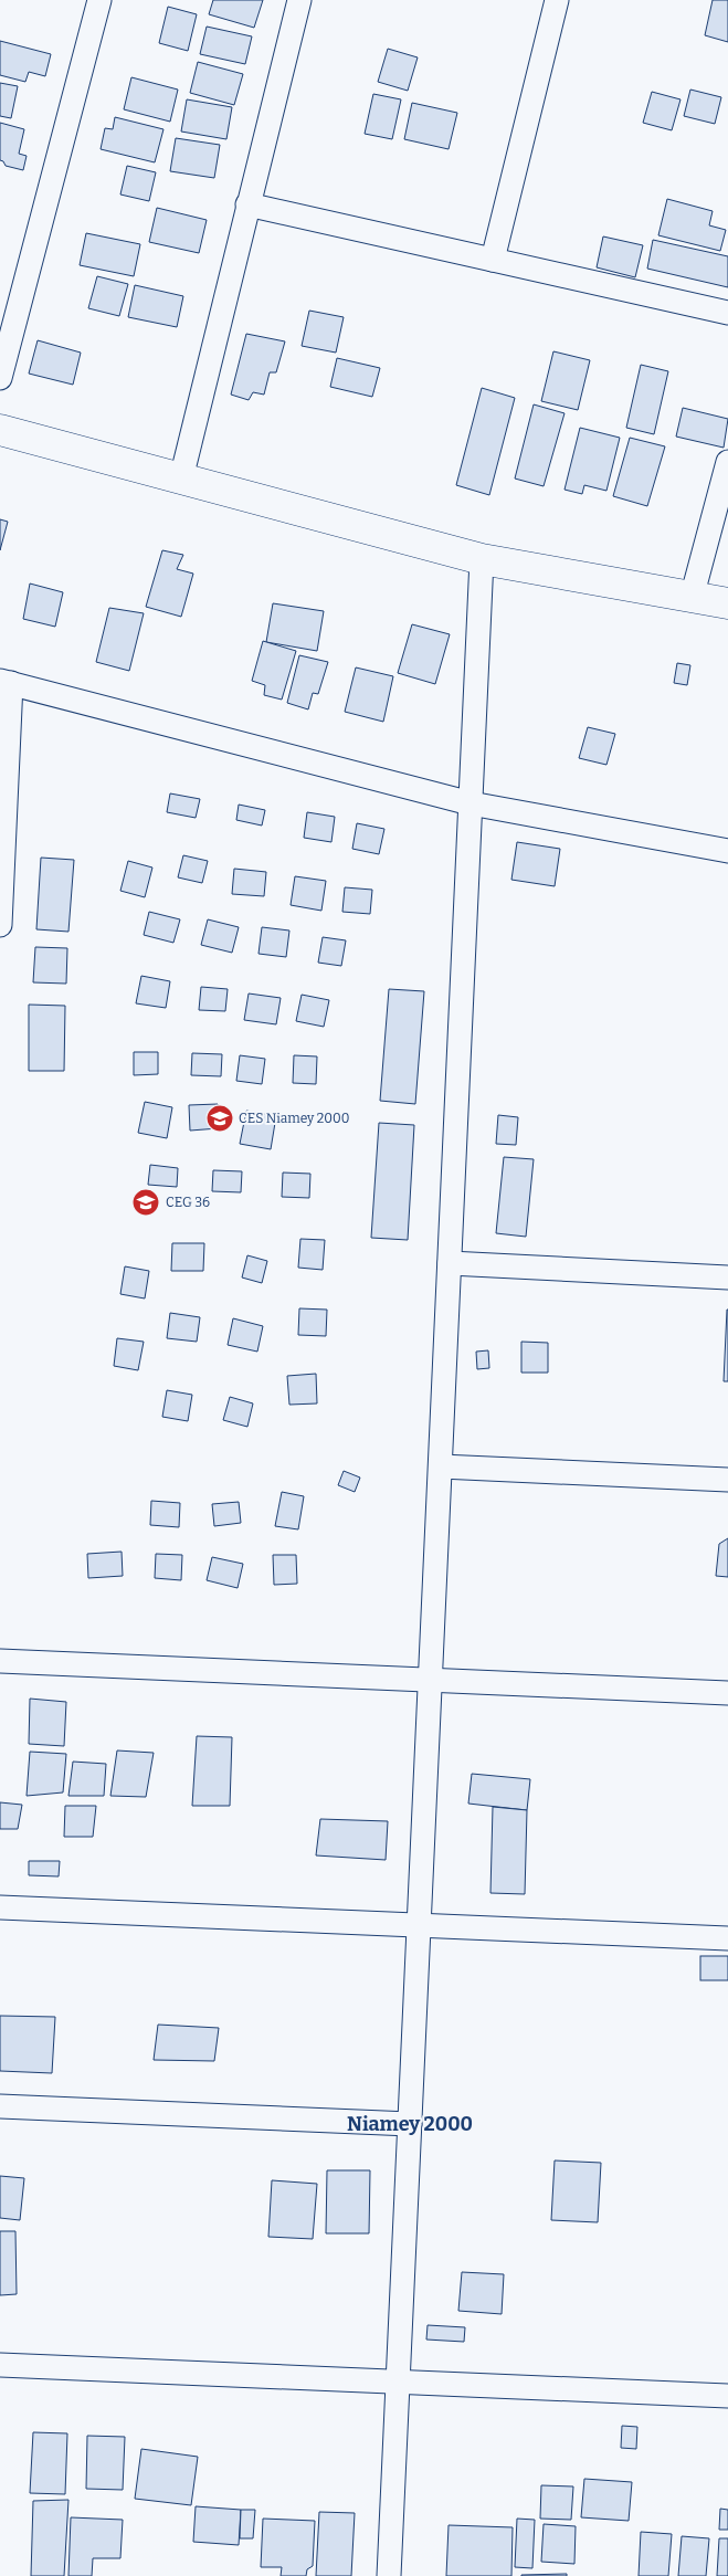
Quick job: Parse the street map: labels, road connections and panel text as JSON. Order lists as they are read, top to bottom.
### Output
{
  "districts": ["Niamey 2000"],
  "places": {
    "school or university": ["CES Niamey 2000", "CEG 36"]
  }
}
